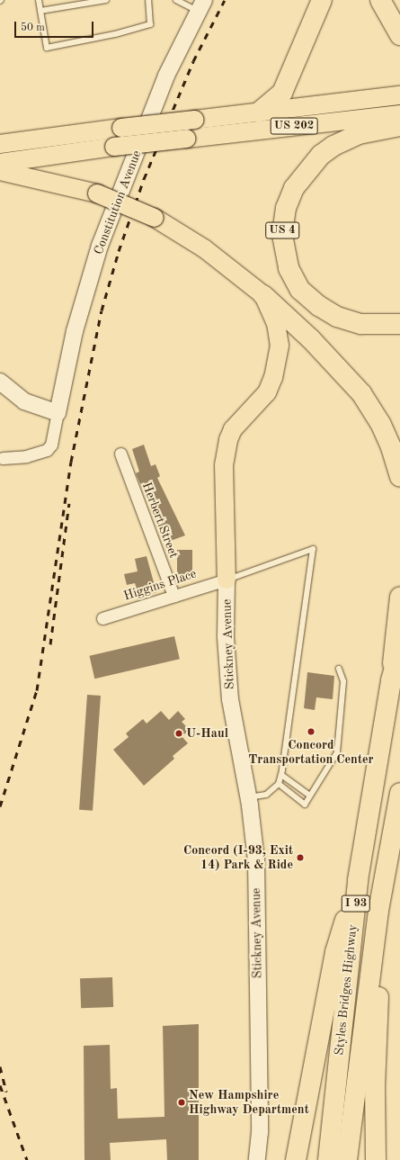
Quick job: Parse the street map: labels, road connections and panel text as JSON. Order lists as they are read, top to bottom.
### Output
{
  "streets": {
    "highway": ["US 4", "I 93", "Styles Bridges Highway"],
    "main road": ["US 202"],
    "street": [
      "Constitution Avenue",
      "Herbert Street",
      "Higgins Place",
      "Stickney Avenue"
    ]
  },
  "crossings": [
    ["Herbert Street", "Higgins Place"],
    ["Higgins Place", "Stickney Avenue"]
  ],
  "places": [
    "Concord Transportation Center",
    "U-Haul",
    "Concord (I-93, Exit 14) Park & Ride",
    "New Hampshire Highway Department"
  ],
  "scale_bar": "50 m"
}
